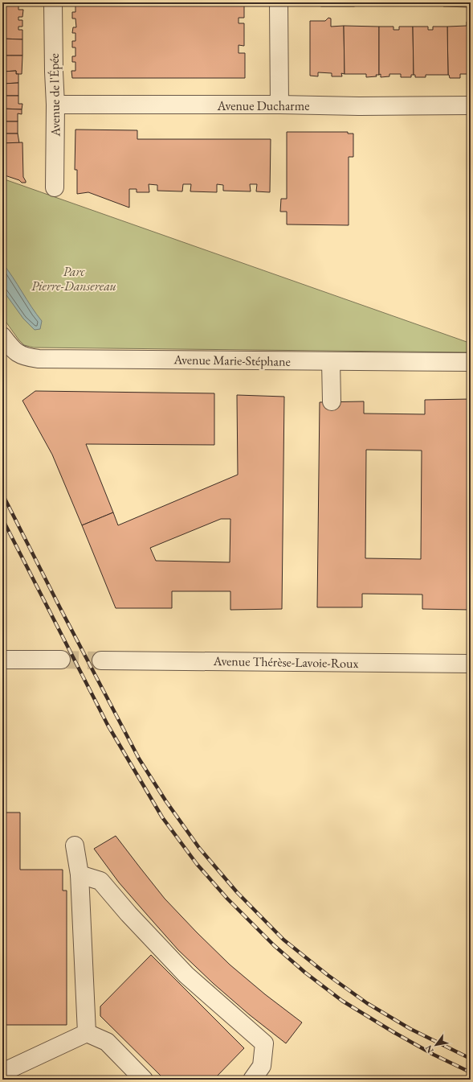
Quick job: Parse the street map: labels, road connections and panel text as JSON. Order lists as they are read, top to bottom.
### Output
{
  "streets": {
    "street": [
      "Avenue de l'Épée",
      "Avenue Ducharme",
      "Avenue Marie-Stéphane",
      "Avenue Thérèse-Lavoie-Roux"
    ]
  },
  "crossings": [
    ["Avenue de l'Épée", "Avenue Ducharme"]
  ],
  "parks": ["Parc Pierre-Dansereau"],
  "north": "bottom left"
}
